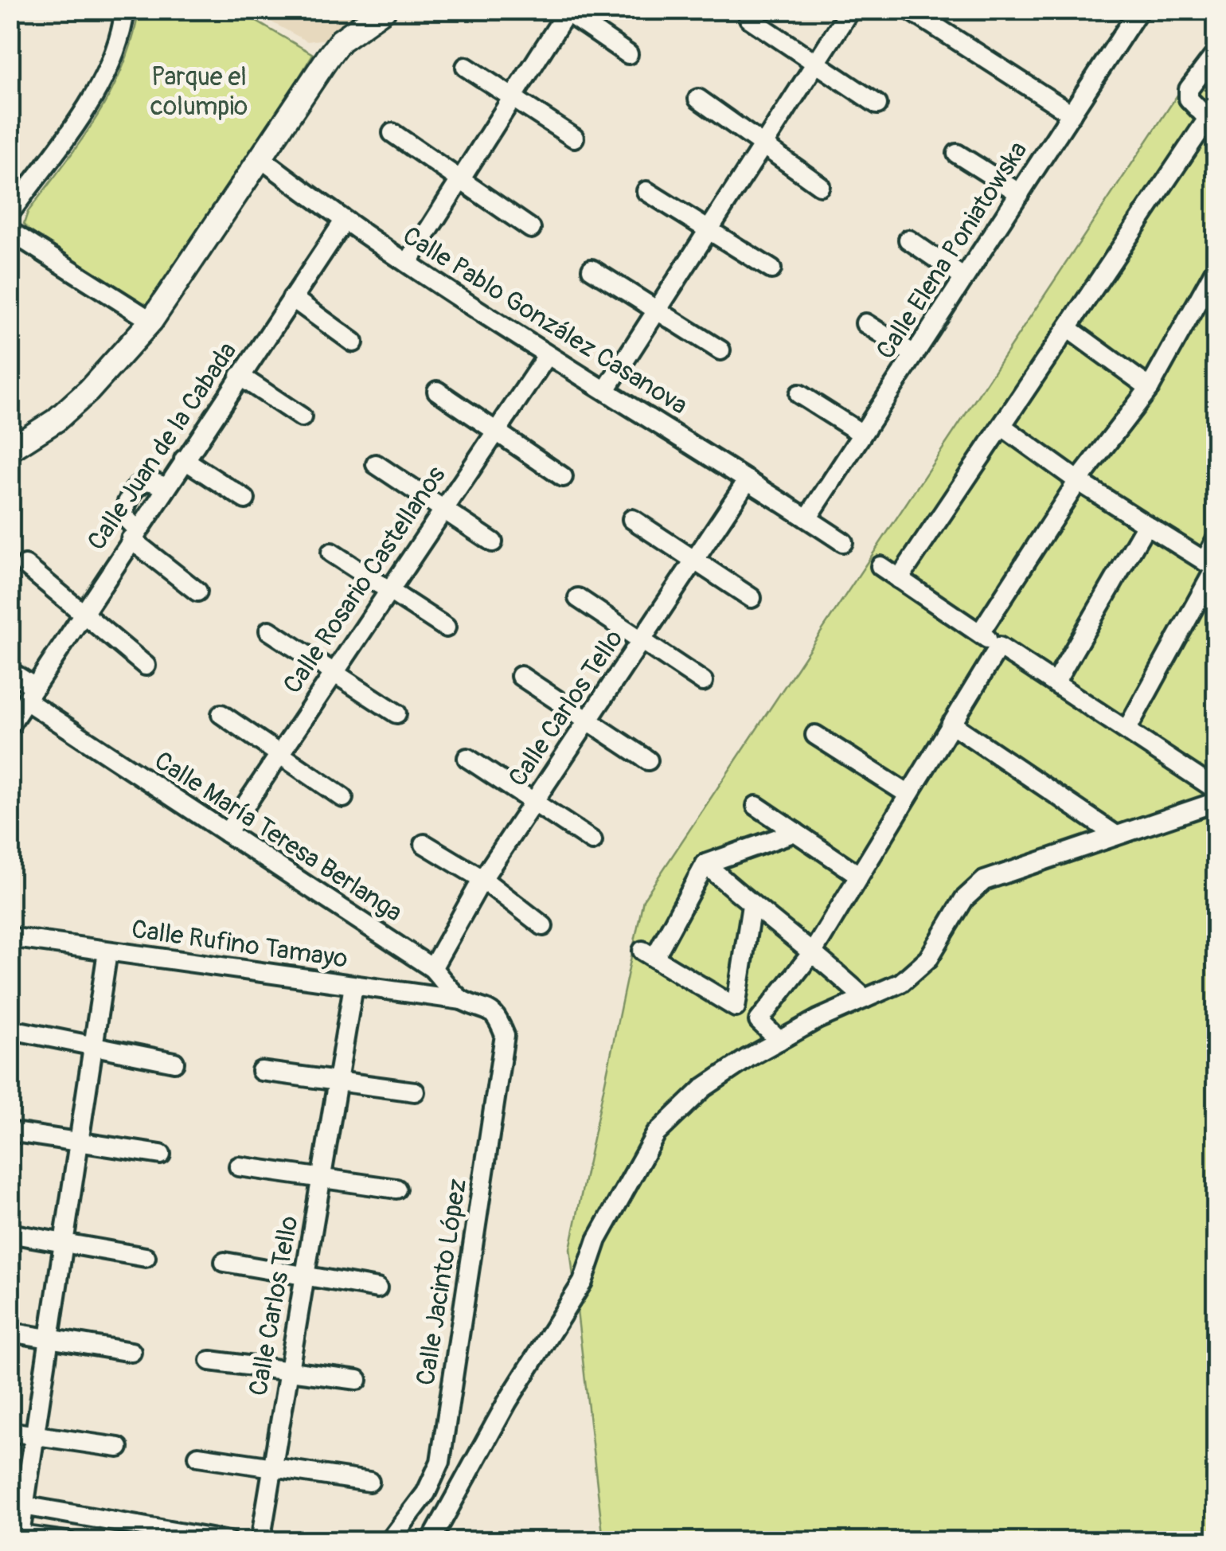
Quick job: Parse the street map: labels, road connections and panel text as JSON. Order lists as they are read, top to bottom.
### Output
{
  "streets": {
    "street": [
      "Calle Elena Poniatowska",
      "Calle Pablo González Casanova",
      "Calle Juan de la Cabada",
      "Calle Rosario Castellanos",
      "Calle Carlos Tello",
      "Calle María Teresa Berlanga",
      "Calle Rufino Tamayo",
      "Calle Jacinto López"
    ]
  },
  "crossings": [
    ["Calle Elena Poniatowska", "Calle Pablo González Casanova"],
    ["Calle Pablo González Casanova", "Calle Juan de la Cabada"],
    ["Calle Pablo González Casanova", "Calle Rosario Castellanos"],
    ["Calle Pablo González Casanova", "Calle Carlos Tello"],
    ["Calle Juan de la Cabada", "Calle María Teresa Berlanga"],
    ["Calle Rosario Castellanos", "Calle María Teresa Berlanga"],
    ["Calle Carlos Tello", "Calle María Teresa Berlanga"],
    ["Calle Carlos Tello", "Calle Rufino Tamayo"],
    ["Calle María Teresa Berlanga", "Calle Rufino Tamayo"],
    ["Calle María Teresa Berlanga", "Calle Jacinto López"]
  ],
  "parks": ["Parque el columpio"]
}
